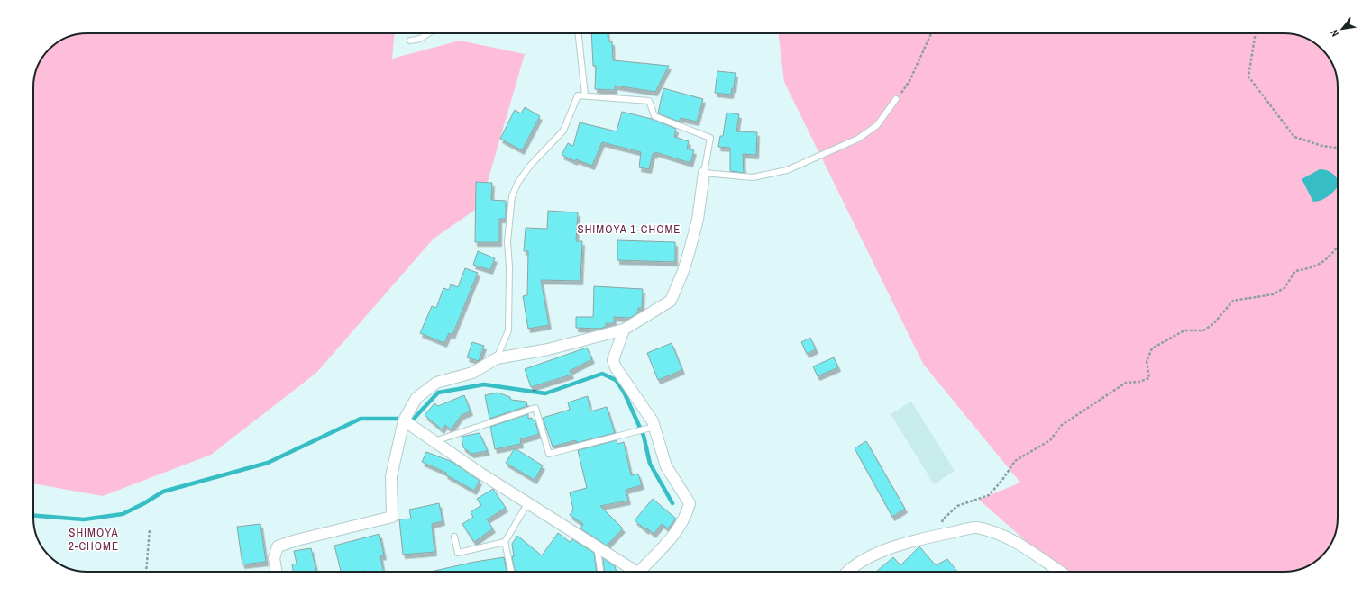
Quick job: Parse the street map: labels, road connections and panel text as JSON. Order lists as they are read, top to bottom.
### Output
{
  "districts": ["SHIMOYA 1-CHOME", "SHIMOYA 2-CHOME"],
  "north": "bottom left"
}
